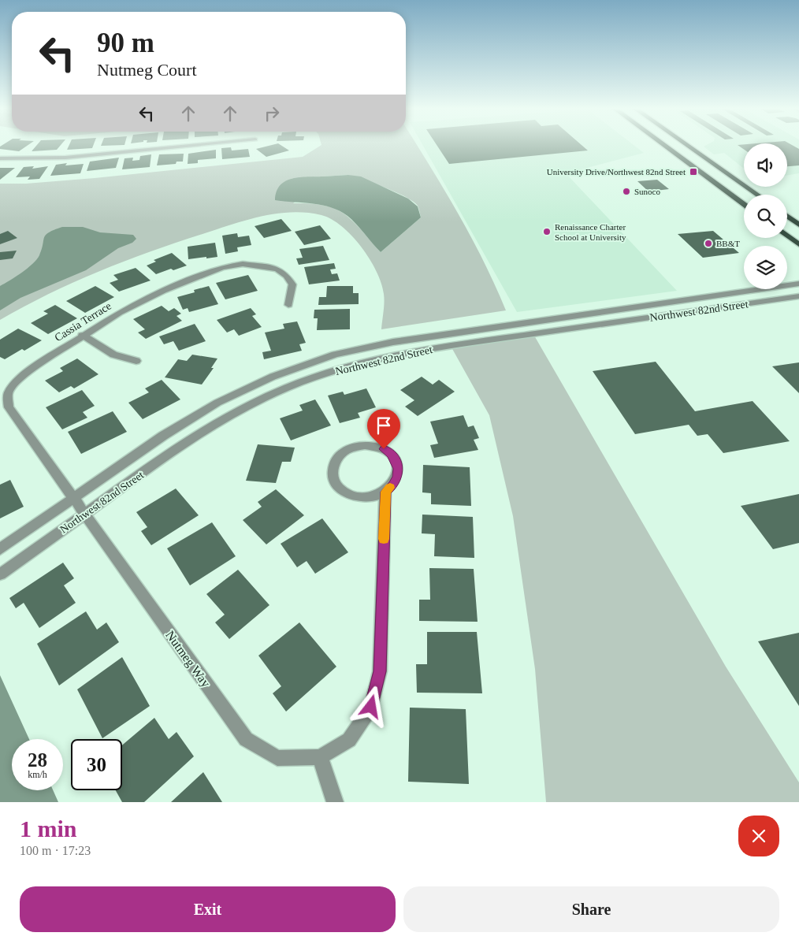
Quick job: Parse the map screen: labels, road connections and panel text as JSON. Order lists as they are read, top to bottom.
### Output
{
  "streets": {
    "street": ["Northwest 82nd Street", "Cassia Terrace", "Nutmeg Way"]
  },
  "crossings": [
    ["Northwest 82nd Street", "Cassia Terrace"],
    ["Northwest 82nd Street", "Nutmeg Way"],
    ["Cassia Terrace", "Nutmeg Way"]
  ],
  "places": {
    "transit": ["University Drive/Northwest 82nd Street"],
    "other": ["Sunoco", "Renaissance Charter School at University", "BB&T"]
  },
  "page": {
    "turn": ["90 m", "Nutmeg Court"],
    "speed": "28 km/h",
    "limit": "30",
    "heading": ["1 min", "100 m · 17:23"],
    "buttons": ["Exit", "Share"]
  }
}
